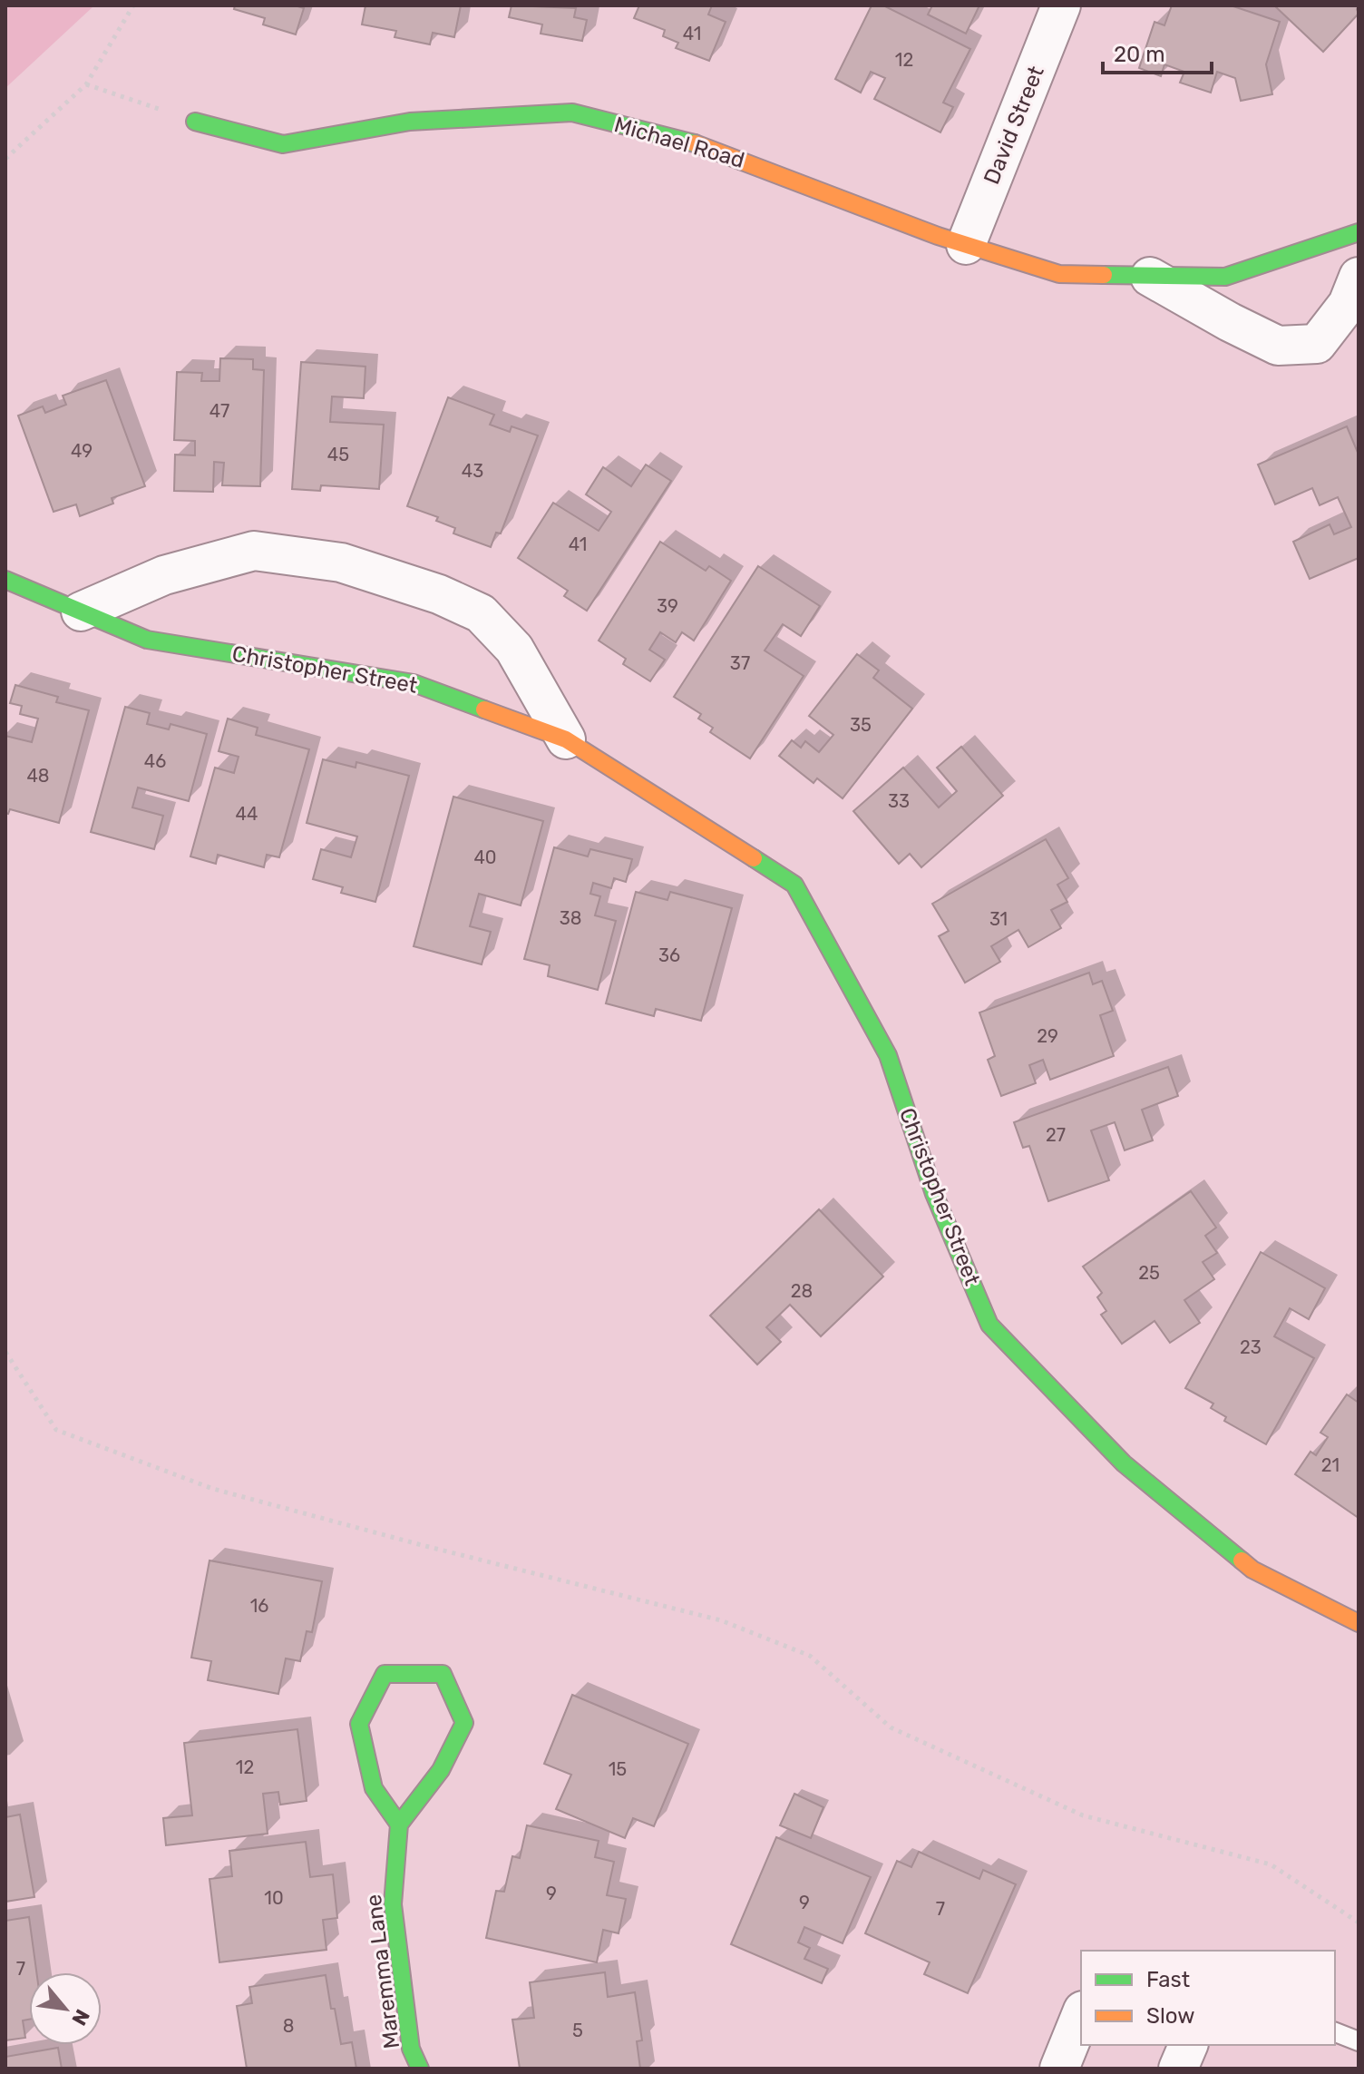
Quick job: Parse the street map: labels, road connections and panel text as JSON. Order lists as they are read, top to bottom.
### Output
{
  "streets": {
    "street": [
      "David Street",
      "Michael Road",
      "Christopher Street",
      "Maremma Lane"
    ]
  },
  "crossings": [
    ["David Street", "Michael Road"]
  ],
  "house_numbers": [
    "41",
    "12",
    "47",
    "49",
    "45",
    "43",
    "41",
    "39",
    "37",
    "35",
    "46",
    "48",
    "33",
    "44",
    "40",
    "38",
    "31",
    "36",
    "29",
    "27",
    "25",
    "28",
    "23",
    "21",
    "16",
    "12",
    "15",
    "9",
    "10",
    "9",
    "7",
    "7",
    "8",
    "5"
  ],
  "legend": ["Fast", "Slow"],
  "scale_bar": "20 m",
  "north": "bottom right"
}
